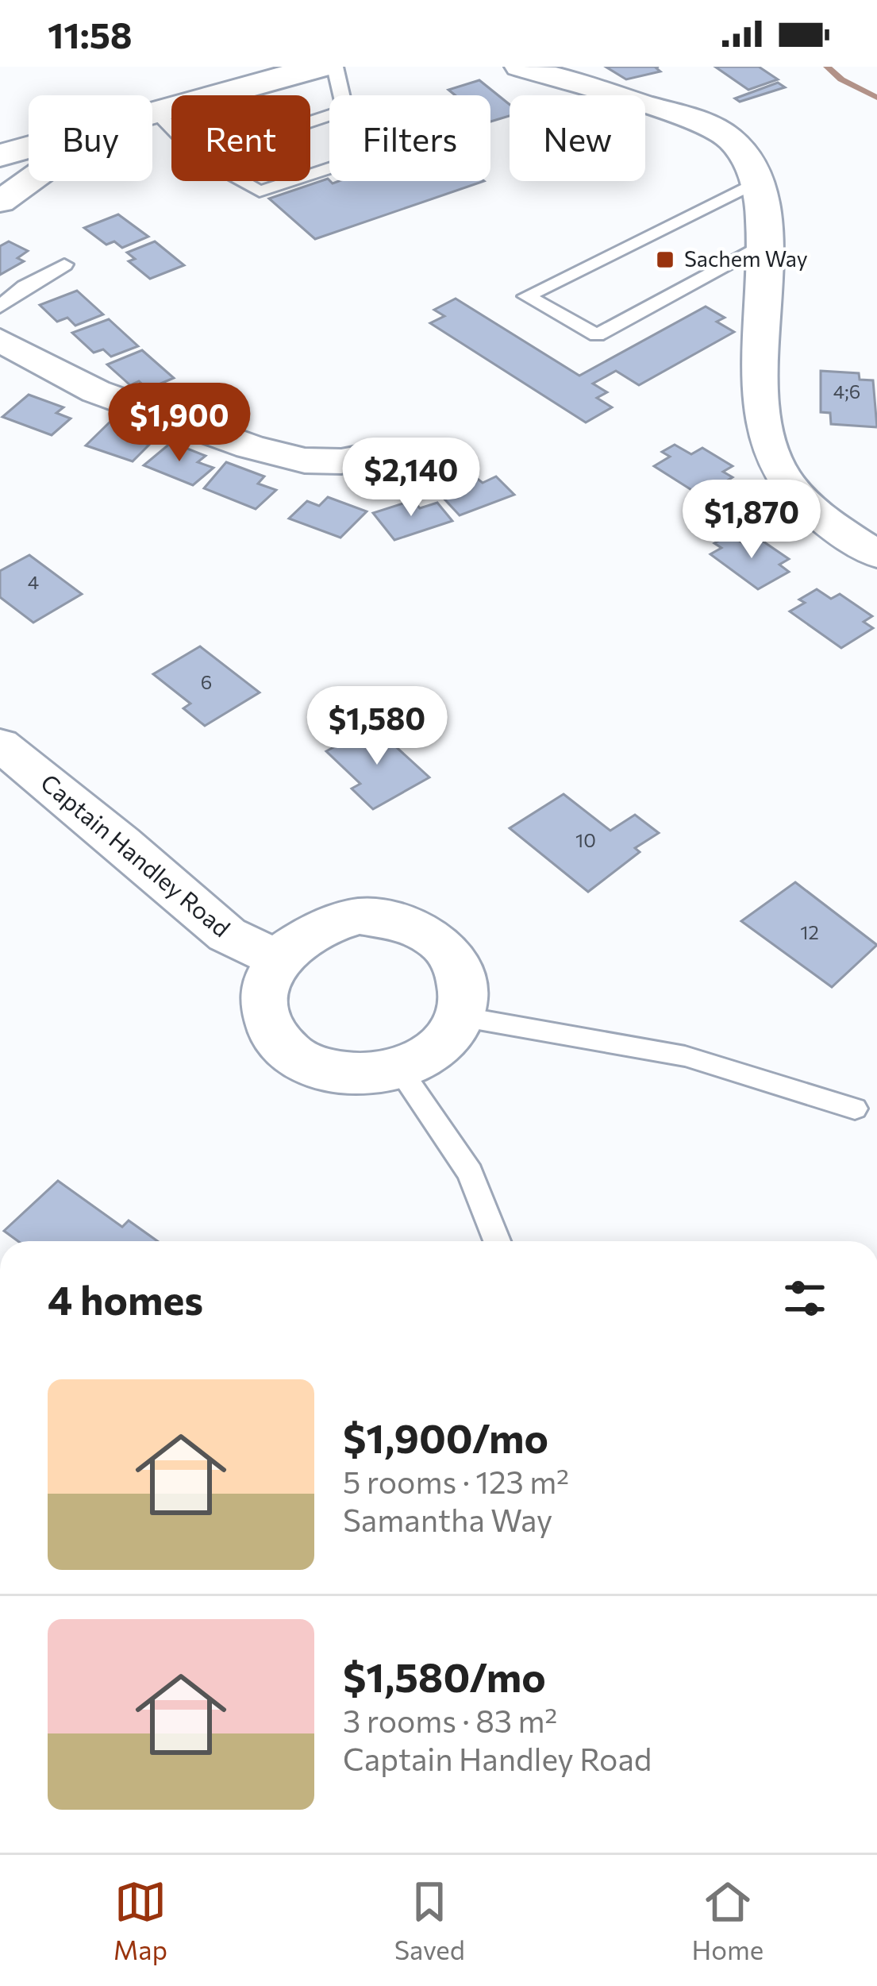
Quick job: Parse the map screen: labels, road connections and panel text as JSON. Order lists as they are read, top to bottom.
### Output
{
  "streets": {
    "street": ["Captain Handley Road"]
  },
  "places": {
    "transit": ["Sachem Way"]
  },
  "house_numbers": [
    "4;6",
    "4",
    "6",
    "10",
    "12"
  ],
  "page": {
    "status": "11:58",
    "chip": [
      "Buy",
      "Rent",
      "Filters",
      "New"
    ],
    "price": [
      "$1,900",
      "$2,140",
      "$1,870",
      "$1,580"
    ],
    "heading": "4 homes",
    "list": [
      {
        "name": "$1,900/mo",
        "note": "5 rooms · 123 m² · Samantha Way"
      },
      {
        "name": "$1,580/mo",
        "note": "3 rooms · 83 m² · Captain Handley Road"
      }
    ],
    "tabs": ["Map", "Saved", "Home"]
  }
}
